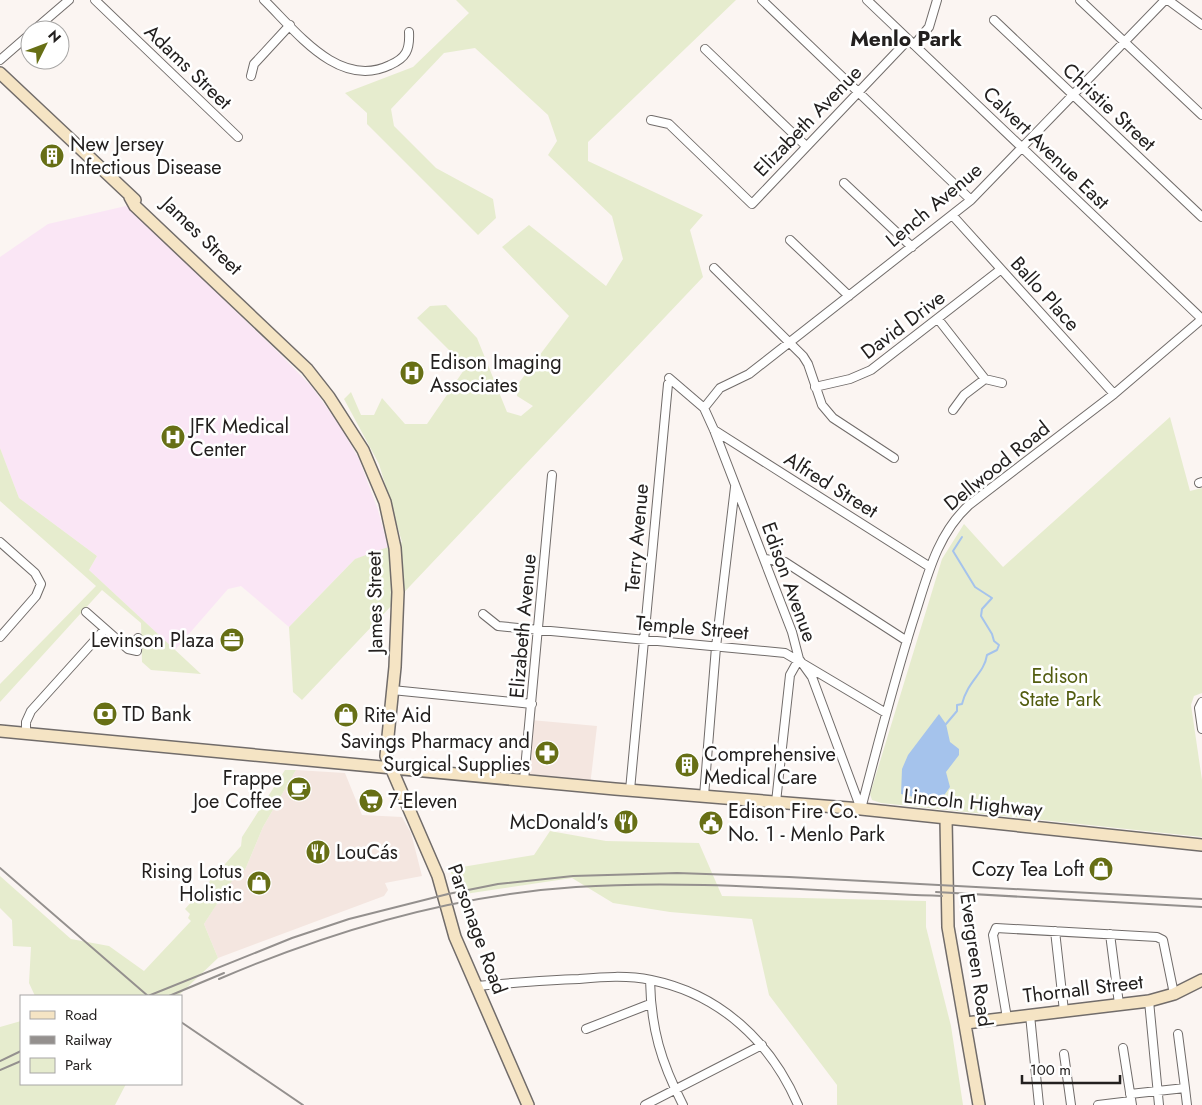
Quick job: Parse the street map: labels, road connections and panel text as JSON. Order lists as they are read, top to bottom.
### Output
{
  "streets": {
    "street": [
      "Adams Street",
      "Christie Street",
      "Elizabeth Avenue",
      "Calvert Avenue East",
      "Lench Avenue",
      "James Street",
      "Ballo Place",
      "David Drive",
      "Dellwood Road",
      "Alfred Street",
      "Terry Avenue",
      "Edison Avenue",
      "Temple Street",
      "Lincoln Highway",
      "Parsonage Road",
      "Evergreen Road",
      "Thornall Street"
    ]
  },
  "crossings": [
    ["Christie Street", "Lench Avenue"],
    ["Elizabeth Avenue", "Calvert Avenue East"],
    ["Elizabeth Avenue", "Temple Street"],
    ["Elizabeth Avenue", "Lincoln Highway"],
    ["Calvert Avenue East", "Lench Avenue"],
    ["Calvert Avenue East", "Dellwood Road"],
    ["Lench Avenue", "Ballo Place"],
    ["Lench Avenue", "Edison Avenue"],
    ["James Street", "Lincoln Highway"],
    ["James Street", "Parsonage Road"],
    ["Ballo Place", "David Drive"],
    ["Ballo Place", "Dellwood Road"],
    ["Dellwood Road", "Alfred Street"],
    ["Dellwood Road", "Edison Avenue"],
    ["Dellwood Road", "Temple Street"],
    ["Dellwood Road", "Lincoln Highway"],
    ["Alfred Street", "Edison Avenue"],
    ["Terry Avenue", "Edison Avenue"],
    ["Terry Avenue", "Temple Street"],
    ["Terry Avenue", "Lincoln Highway"],
    ["Edison Avenue", "Temple Street"],
    ["Edison Avenue", "Lincoln Highway"],
    ["Lincoln Highway", "Parsonage Road"],
    ["Lincoln Highway", "Evergreen Road"],
    ["Evergreen Road", "Thornall Street"]
  ],
  "districts": ["Menlo Park"],
  "parks": ["Edison State Park"],
  "places": {
    "building": ["New Jersey Infectious Disease", "Comprehensive Medical Care"],
    "hospital": ["Edison Imaging Associates", "JFK Medical Center"],
    "office": ["Levinson Plaza"],
    "bank": ["TD Bank"],
    "shop": ["Rite Aid", "Cozy Tea Loft", "Rising Lotus Holistic"],
    "pharmacy": ["Savings Pharmacy and Surgical Supplies"],
    "cafe": ["Frappe Joe Coffee"],
    "supermarket": ["7-Eleven"],
    "restaurant": ["McDonald's", "LouCás"],
    "public building": ["Edison Fire Co. No. 1 - Menlo Park"]
  },
  "legend": ["Road", "Railway", "Park"],
  "scale_bar": "100 m",
  "north": "top right"
}
